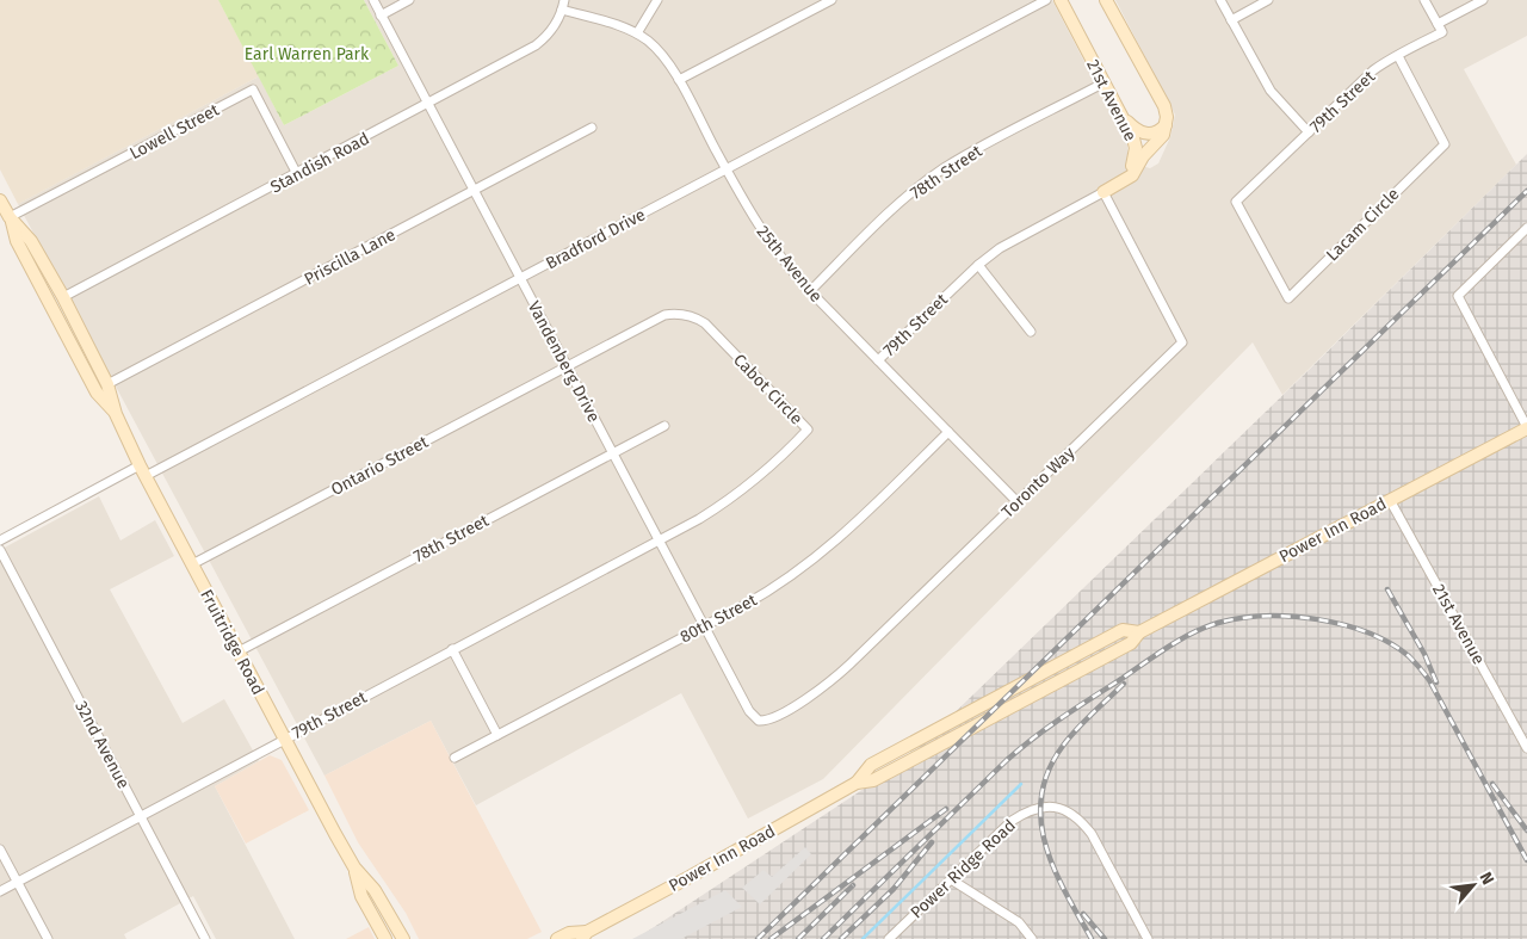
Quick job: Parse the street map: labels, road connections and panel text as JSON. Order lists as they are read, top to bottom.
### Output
{
  "streets": {
    "main road": ["21st Avenue", "Power Inn Road", "Fruitridge Road"],
    "street": [
      "79th Street",
      "Lowell Street",
      "Standish Road",
      "78th Street",
      "Lacam Circle",
      "Bradford Drive",
      "Priscilla Lane",
      "25th Avenue",
      "Vandenberg Drive",
      "Cabot Circle",
      "Ontario Street",
      "Toronto Way",
      "80th Street",
      "32nd Avenue",
      "Power Ridge Road"
    ]
  },
  "crossings": [
    ["21st Avenue", "78th Street"],
    ["21st Avenue", "Power Inn Road"],
    ["79th Street", "Lacam Circle"],
    ["79th Street", "25th Avenue"],
    ["79th Street", "Vandenberg Drive"],
    ["79th Street", "Cabot Circle"],
    ["79th Street", "Toronto Way"],
    ["79th Street", "Fruitridge Road"],
    ["79th Street", "32nd Avenue"],
    ["Lowell Street", "Standish Road"],
    ["Lowell Street", "Fruitridge Road"],
    ["Standish Road", "25th Avenue"],
    ["Standish Road", "Vandenberg Drive"],
    ["Standish Road", "Fruitridge Road"],
    ["78th Street", "25th Avenue"],
    ["78th Street", "Vandenberg Drive"],
    ["78th Street", "Fruitridge Road"],
    ["Bradford Drive", "25th Avenue"],
    ["Bradford Drive", "Vandenberg Drive"],
    ["Bradford Drive", "Fruitridge Road"],
    ["Priscilla Lane", "Vandenberg Drive"],
    ["Priscilla Lane", "Fruitridge Road"],
    ["25th Avenue", "Toronto Way"],
    ["25th Avenue", "80th Street"],
    ["Vandenberg Drive", "Cabot Circle"],
    ["Vandenberg Drive", "Ontario Street"],
    ["Vandenberg Drive", "Toronto Way"],
    ["Vandenberg Drive", "80th Street"],
    ["Cabot Circle", "Ontario Street"],
    ["Ontario Street", "Fruitridge Road"]
  ],
  "parks": ["Earl Warren Park"],
  "north": "top right"
}
